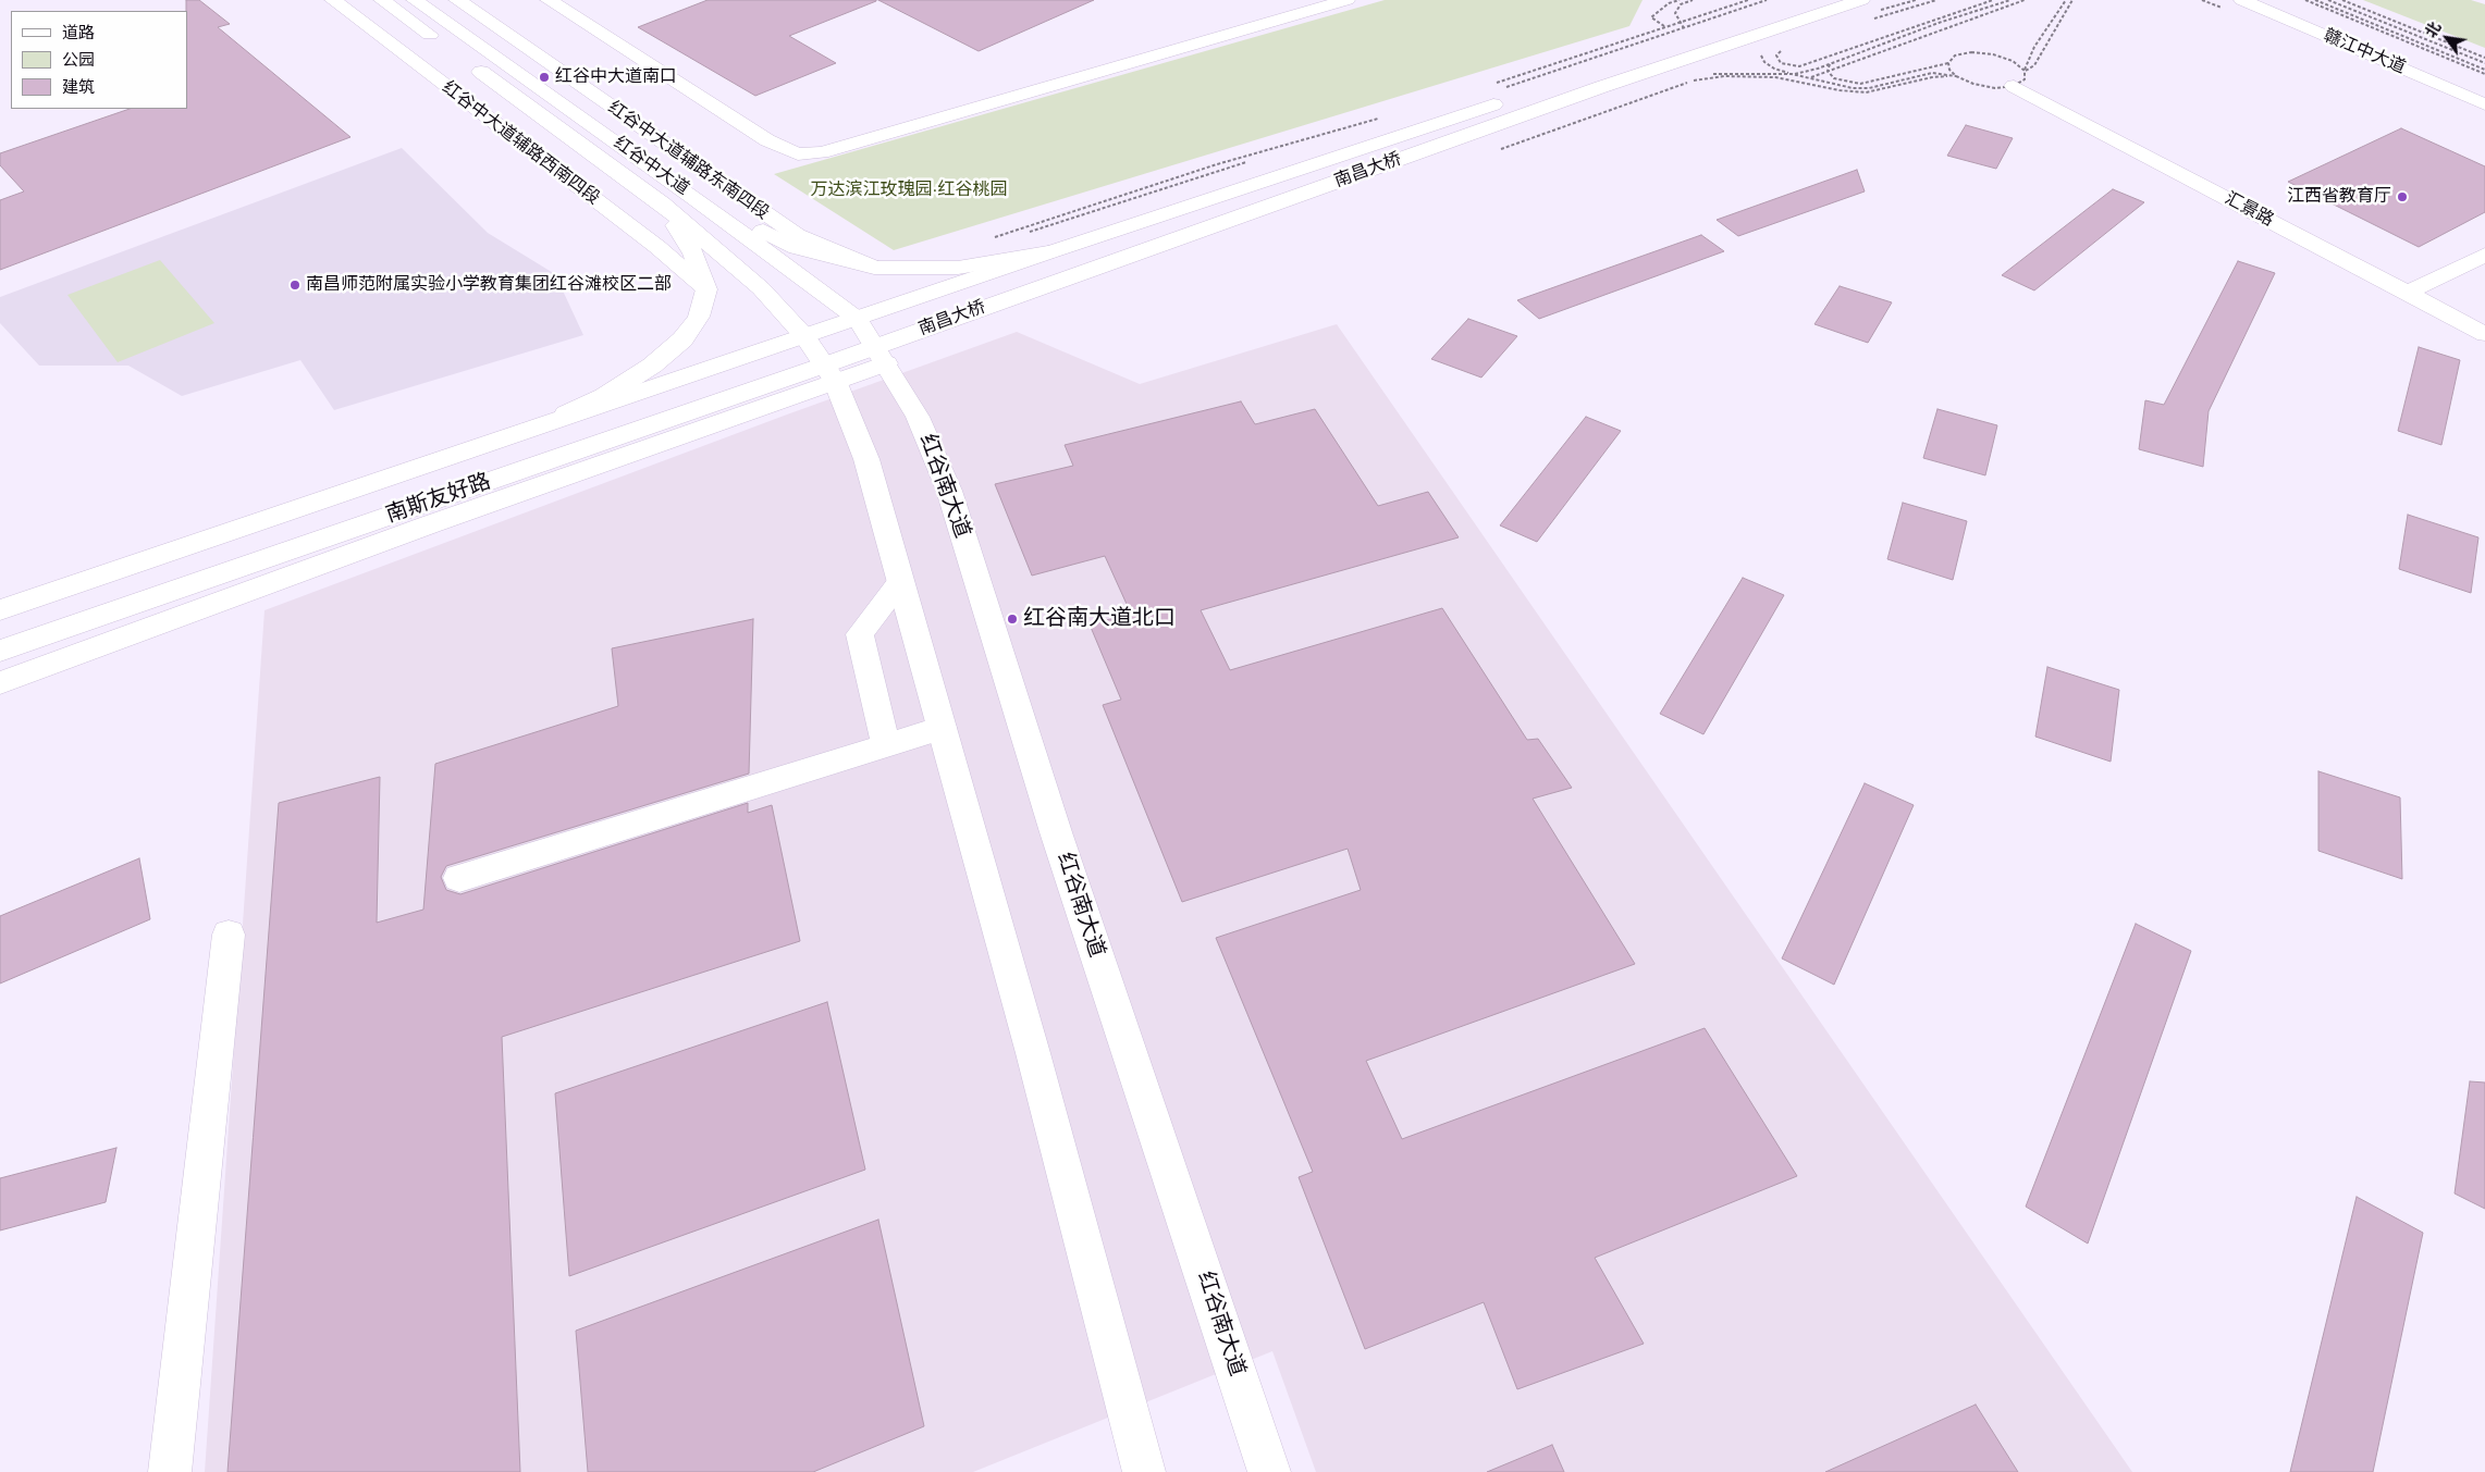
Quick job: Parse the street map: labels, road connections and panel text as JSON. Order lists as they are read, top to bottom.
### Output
{
  "streets": {
    "main road": [
      "赣江中大道",
      "红谷中大道辅路西南四段",
      "红谷中大道辅路东南四段",
      "红谷中大道",
      "南昌大桥",
      "汇景路",
      "红谷南大道",
      "南斯友好路"
    ]
  },
  "crossings": [
    ["红谷中大道", "南昌大桥"],
    ["红谷中大道", "红谷南大道"],
    ["红谷中大道", "南斯友好路"],
    ["南昌大桥", "红谷南大道"],
    ["南昌大桥", "南斯友好路"]
  ],
  "parks": ["万达滨江玫瑰园·红谷桃园"],
  "places": [
    "红谷中大道南口",
    "江西省教育厅",
    "南昌师范附属实验小学教育集团红谷滩校区二部",
    "红谷南大道北口"
  ],
  "legend": ["道路", "公园", "建筑"],
  "north": "top left"
}
